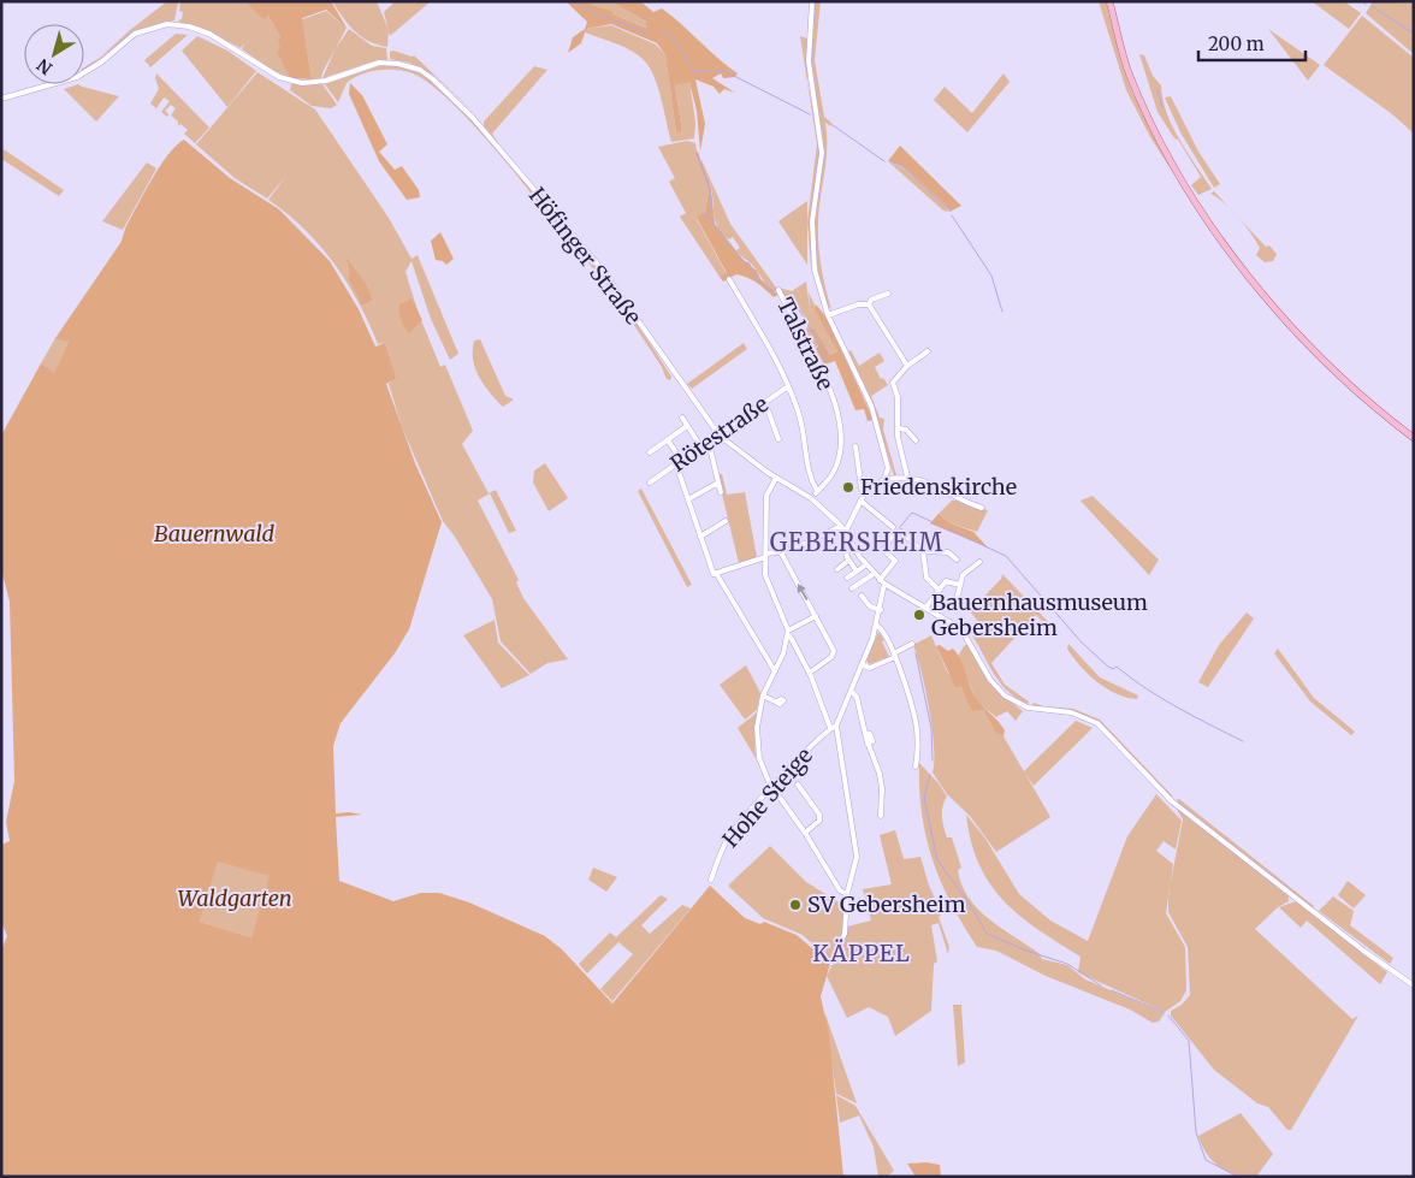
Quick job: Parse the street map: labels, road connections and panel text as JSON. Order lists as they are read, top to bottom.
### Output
{
  "streets": {
    "street": [
      "Höfinger Straße",
      "Talstraße",
      "Rötestraße",
      "Hohe Steige"
    ]
  },
  "crossings": [
    ["Höfinger Straße", "Talstraße"],
    ["Höfinger Straße", "Rötestraße"]
  ],
  "districts": ["GEBERSHEIM", "KÄPPEL"],
  "parks": ["Bauernwald", "Waldgarten"],
  "places": ["Friedenskirche", "Bauernhausmuseum Gebersheim", "SV Gebersheim"],
  "scale_bar": "200 m",
  "north": "bottom left"
}
